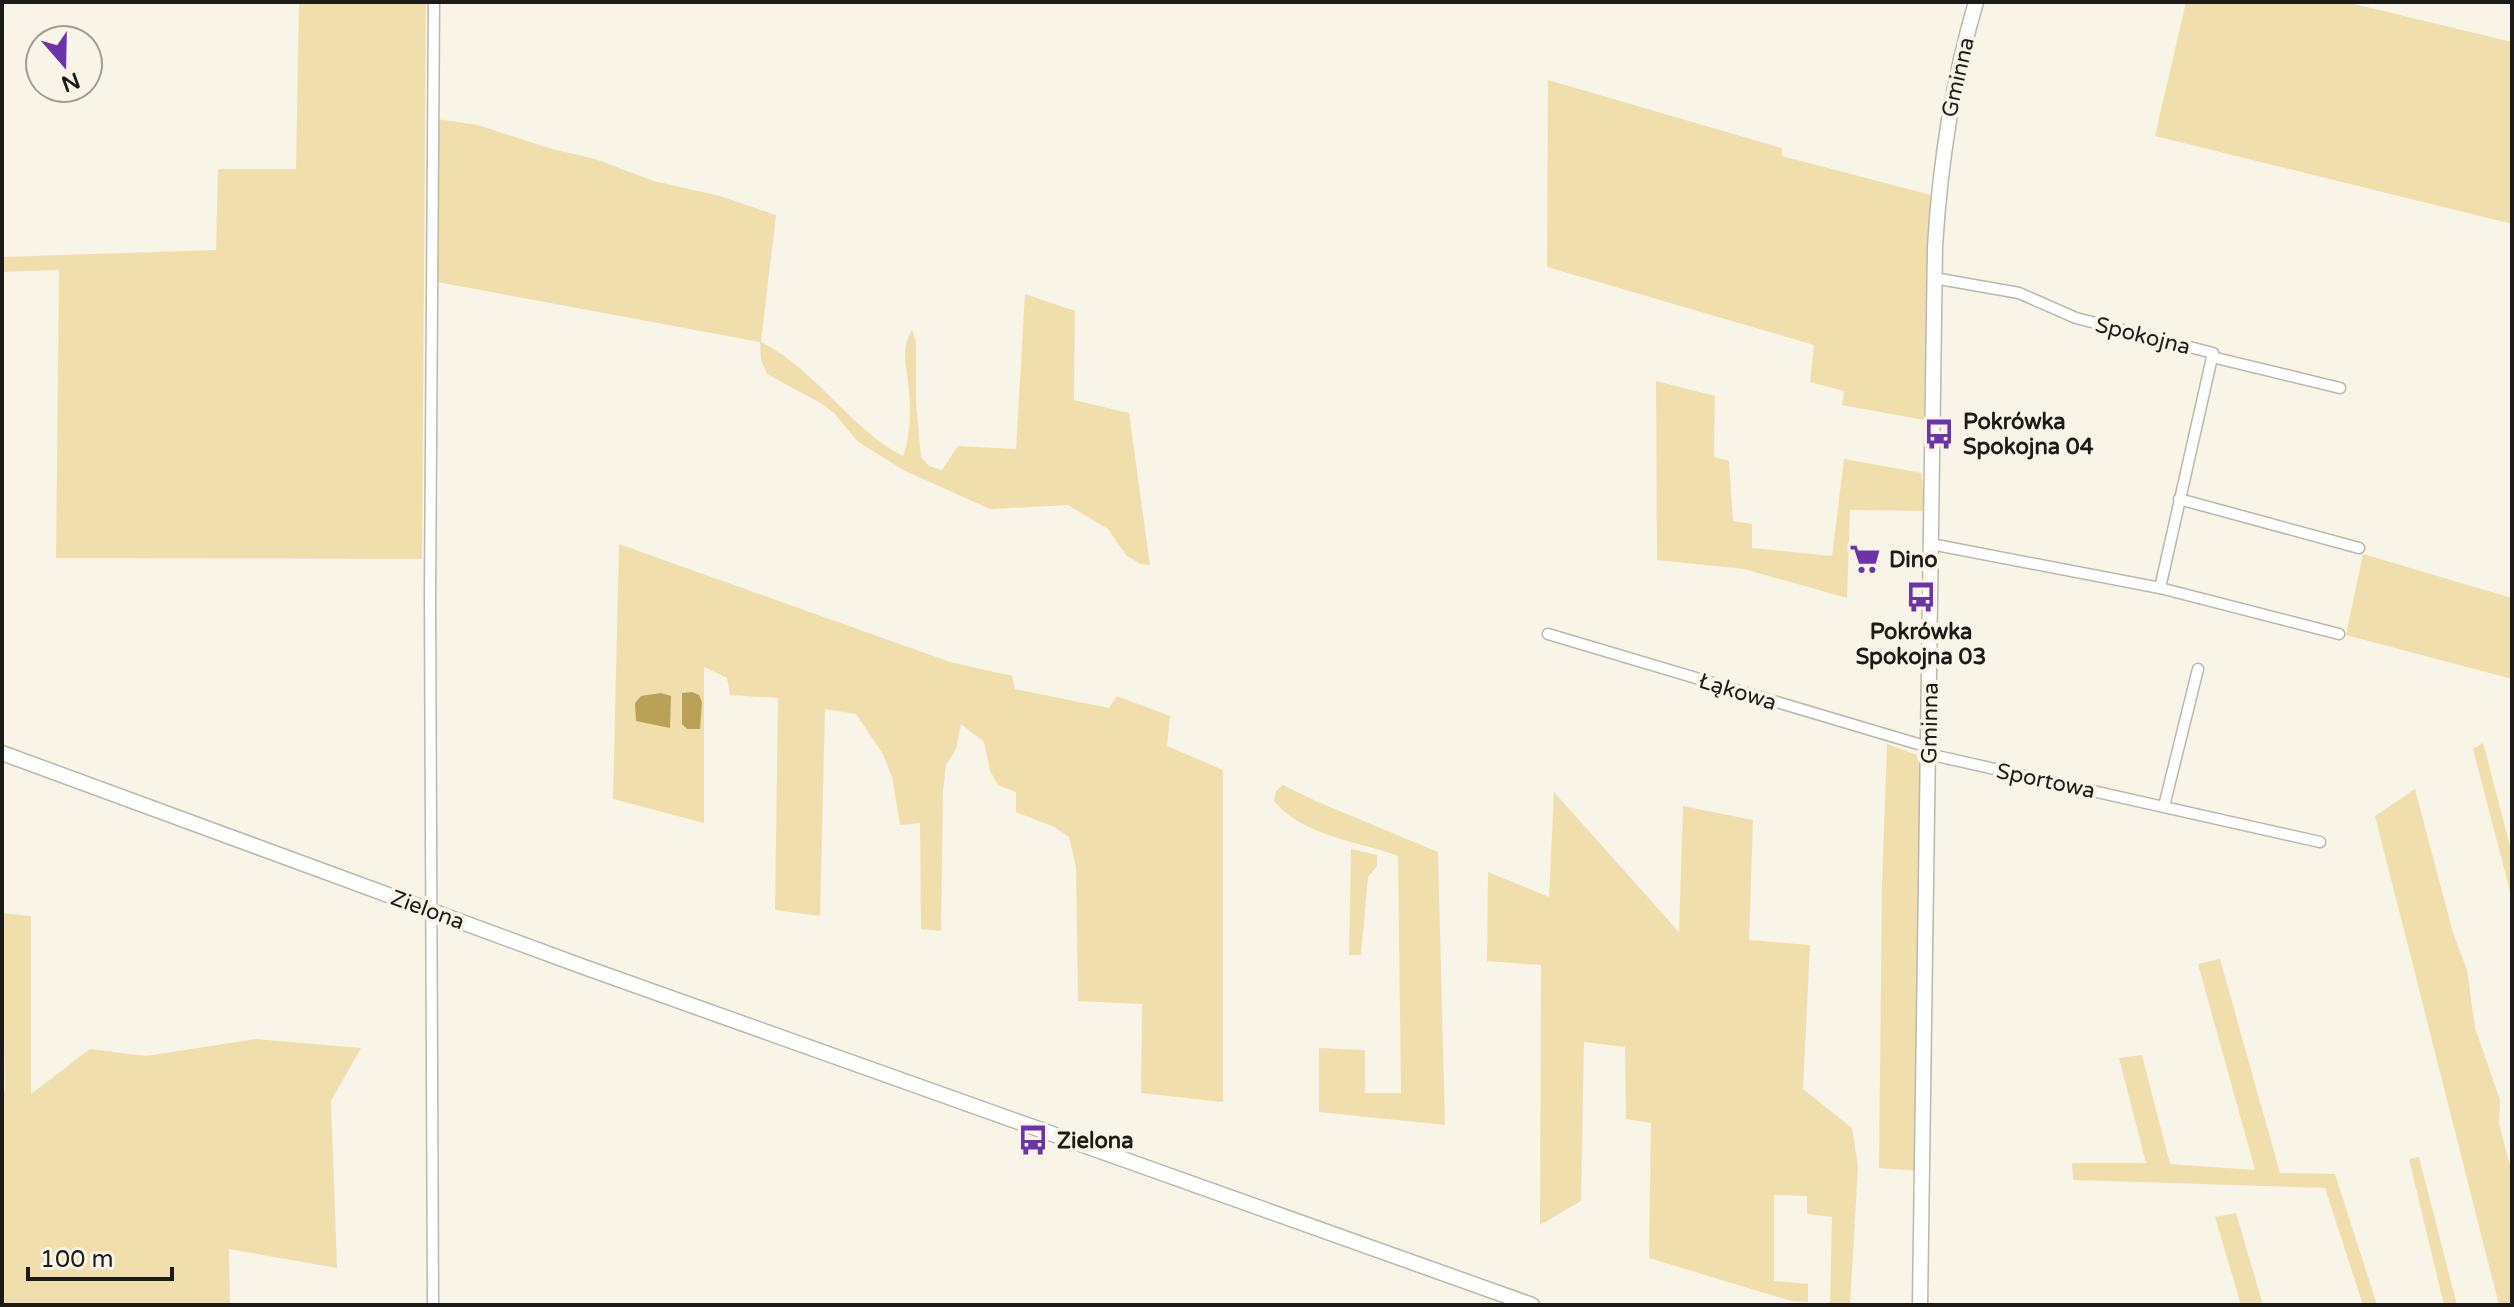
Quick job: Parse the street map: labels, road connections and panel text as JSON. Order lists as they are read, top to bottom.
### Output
{
  "streets": {
    "street": [
      "Gminna",
      "Spokojna",
      "Łąkowa",
      "Sportowa",
      "Zielona"
    ]
  },
  "crossings": [
    ["Gminna", "Spokojna"],
    ["Gminna", "Łąkowa"],
    ["Gminna", "Sportowa"],
    ["Łąkowa", "Sportowa"]
  ],
  "places": {
    "bus stop": ["Pokrówka Spokojna 04", "Pokrówka Spokojna 03", "Zielona"],
    "supermarket": ["Dino"]
  },
  "scale_bar": "100 m",
  "north": "bottom"
}
